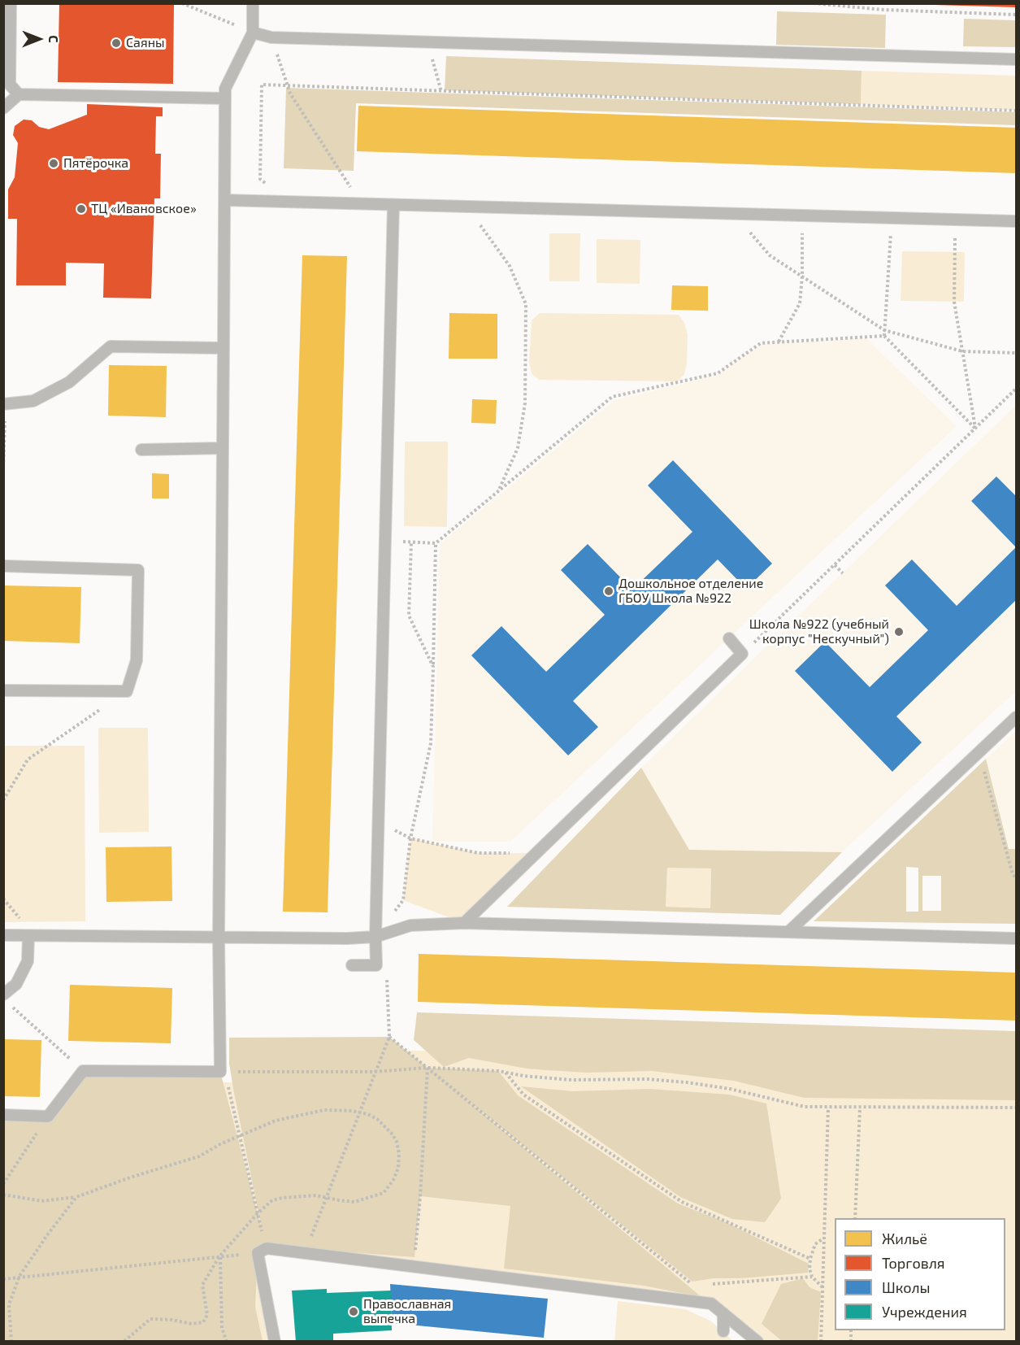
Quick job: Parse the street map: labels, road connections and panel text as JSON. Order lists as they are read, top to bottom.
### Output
{
  "places": [
    "Саяны",
    "Пятёрочка",
    "ТЦ «Ивановское»",
    "Дошкольное отделение ГБОУ Школа №922",
    "Школа №922 (учебный корпус \"Нескучный\")",
    "Православная выпечка"
  ],
  "legend": [
    "Жильё",
    "Торговля",
    "Школы",
    "Учреждения"
  ],
  "north": "right"
}
